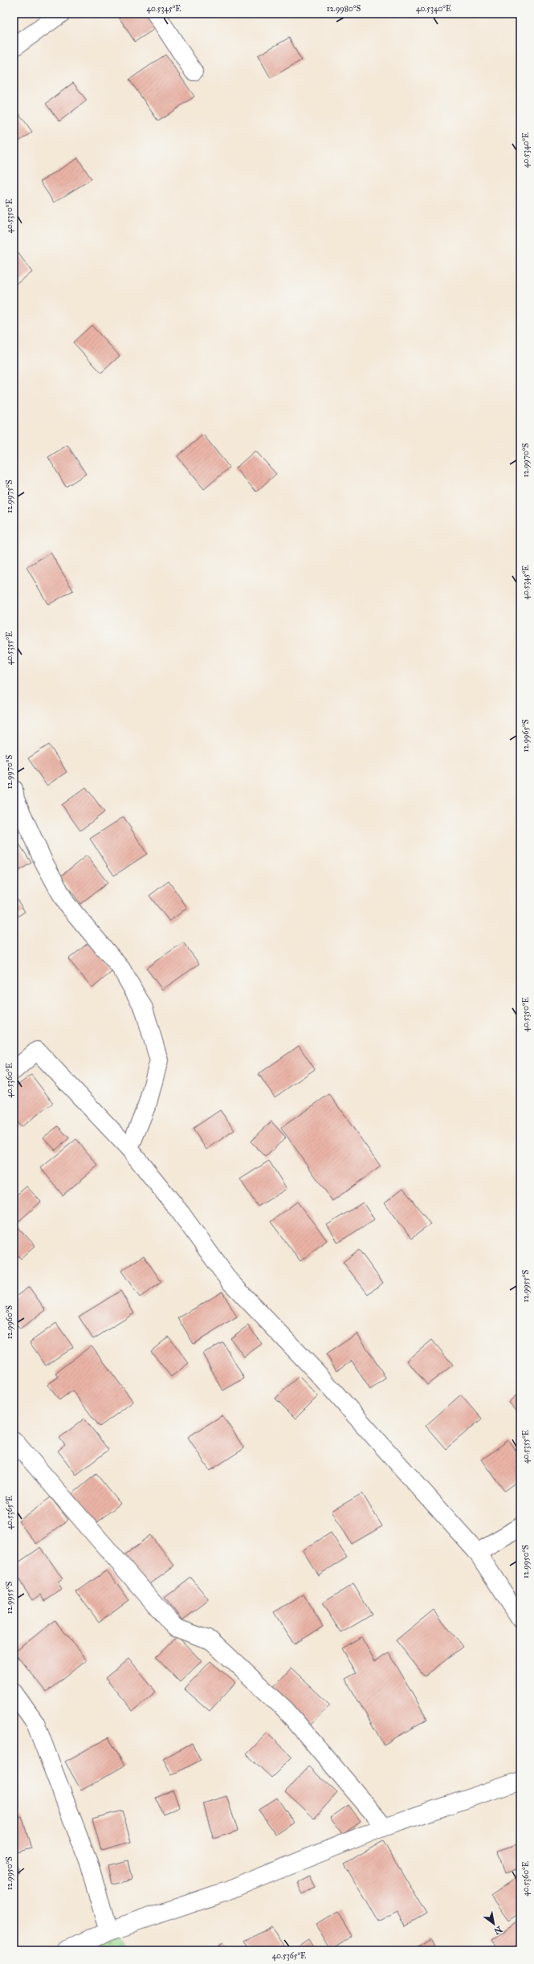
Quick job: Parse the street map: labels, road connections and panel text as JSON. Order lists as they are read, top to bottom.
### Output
{
  "north": "bottom right",
  "coordinates": [
    "40.5345°E",
    "12.9980°S",
    "40.5340°E",
    "40.5350°E",
    "12.9970°S",
    "12.9975°S",
    "40.5355°E",
    "12.9965°S",
    "40.5360°E",
    "12.9955°S",
    "12.9960°S",
    "40.5365°E",
    "12.9950°S"
  ]
}
